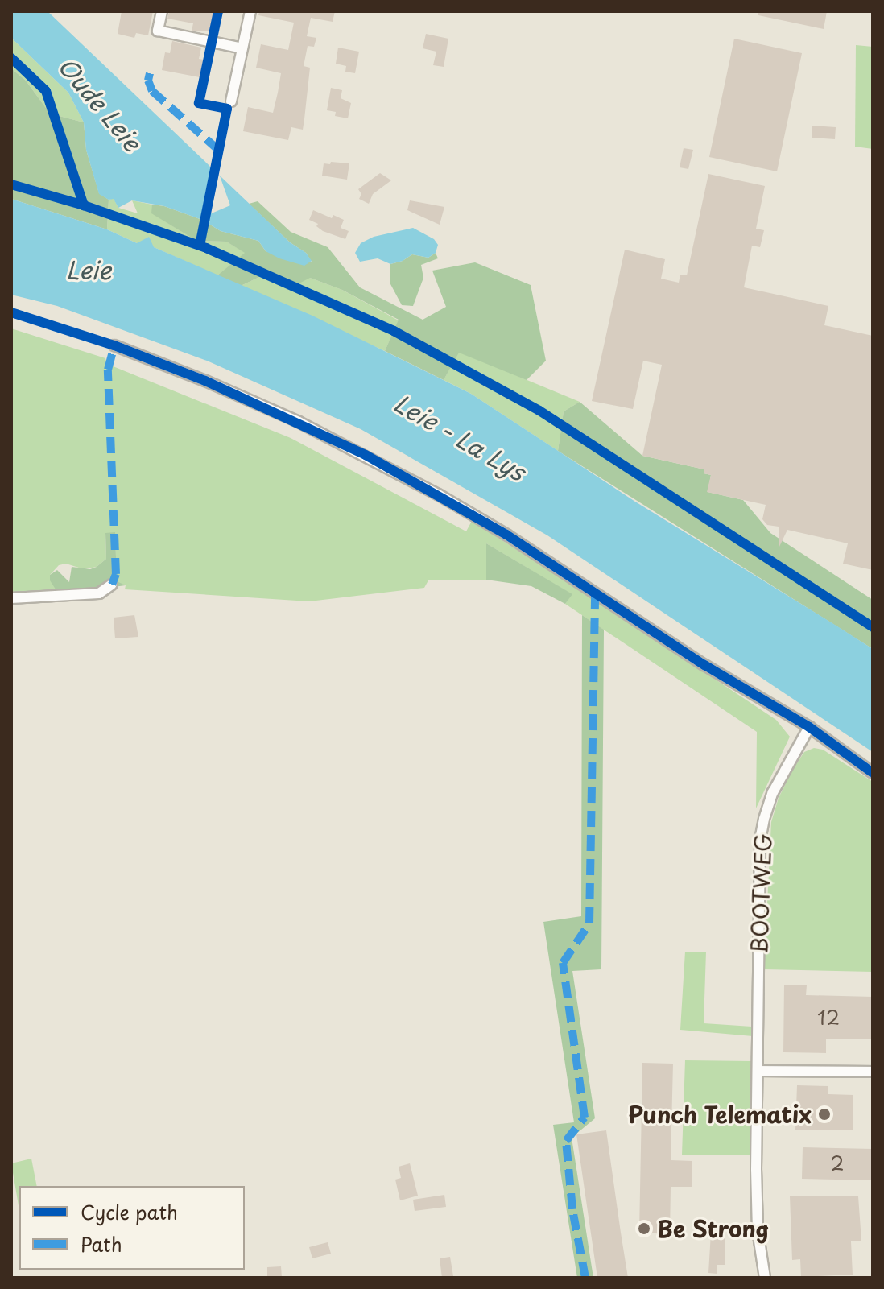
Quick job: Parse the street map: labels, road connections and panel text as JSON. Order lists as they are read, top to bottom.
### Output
{
  "streets": {
    "street": ["BOOTWEG"]
  },
  "water": ["Oude Leie", "Leie", "Leie - La Lys"],
  "places": ["Punch Telematix", "Be Strong"],
  "house_numbers": ["12", "2"],
  "legend": ["Cycle path", "Path"]
}
